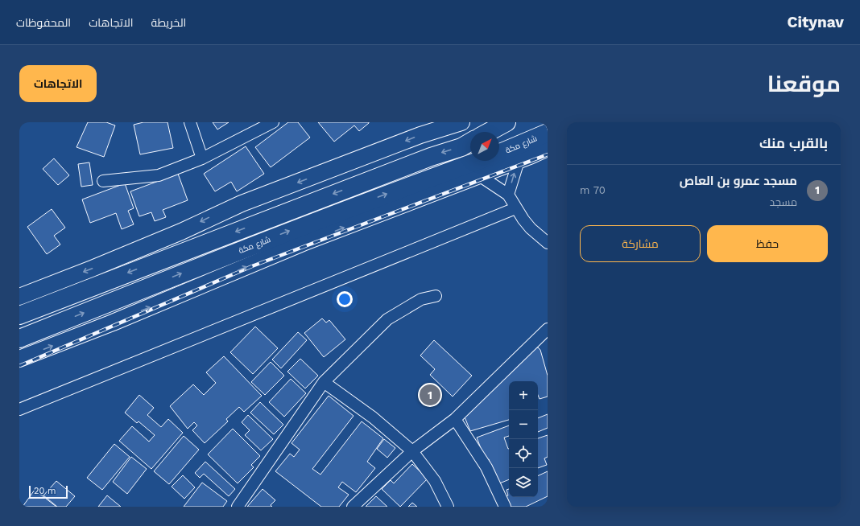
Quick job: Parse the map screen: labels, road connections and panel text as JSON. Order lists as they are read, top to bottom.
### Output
{
  "streets": {
    "main road": ["شارع مكة"]
  },
  "scale_bar": "20 m",
  "north": "top right",
  "page": {
    "header": "Citynav",
    "nav": ["الخريطة", "الاتجاهات", "المحفوظات"],
    "title": "موقعنا",
    "buttons": [
      "الاتجاهات",
      ["حفظ", "مشاركة"]
    ],
    "heading": "بالقرب منك",
    "list": [
      {
        "mark": "1",
        "name": "مسجد عمرو بن العاص",
        "note": "مسجد",
        "value": "70 m"
      }
    ],
    "map_buttons": ["+", "−"],
    "pins": "1",
    "scale": "20 m"
  }
}
